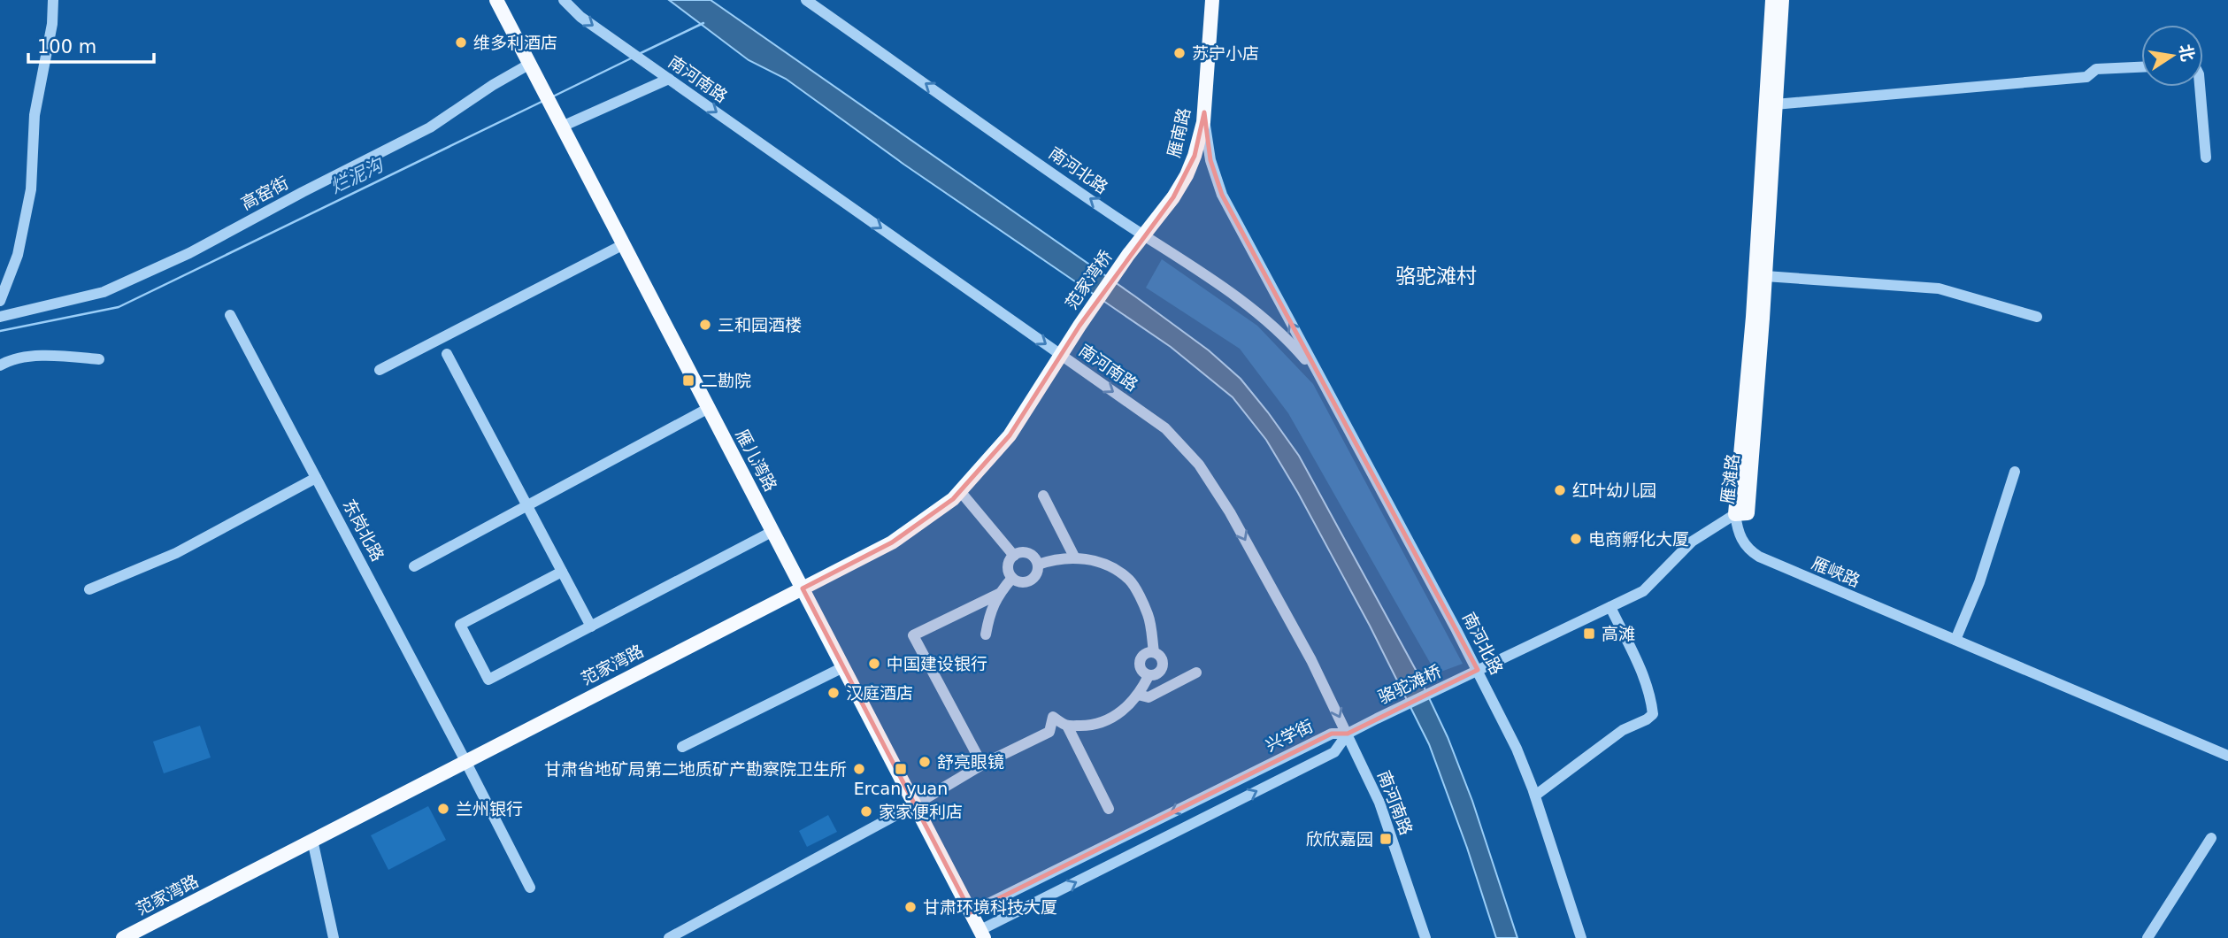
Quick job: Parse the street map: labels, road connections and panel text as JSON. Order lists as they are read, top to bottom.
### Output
{
  "streets": {
    "main road": [
      "雁南路",
      "范家湾桥",
      "雁儿湾路",
      "雁滩路",
      "范家湾路"
    ],
    "street": [
      "南河南路",
      "南河北路",
      "高窑街",
      "东岗北路",
      "雁峡路",
      "骆驼滩桥",
      "兴学街"
    ]
  },
  "crossings": [
    ["南河南路", "范家湾桥"],
    ["南河南路", "范家湾路"],
    ["南河南路", "骆驼滩桥"],
    ["南河南路", "兴学街"],
    ["雁南路", "南河北路"],
    ["雁南路", "范家湾桥"],
    ["南河北路", "骆驼滩桥"],
    ["高窑街", "雁儿湾路"],
    ["范家湾桥", "范家湾路"],
    ["雁儿湾路", "范家湾路"],
    ["雁儿湾路", "兴学街"],
    ["雁滩路", "雁峡路"],
    ["东岗北路", "范家湾路"],
    ["骆驼滩桥", "兴学街"]
  ],
  "one_way": ["南河南路"],
  "districts": ["骆驼滩村"],
  "water": ["烂泥沟"],
  "places": {
    "other": [
      "维多利酒店",
      "苏宁小店",
      "三和园酒楼",
      "红叶幼儿园",
      "电商孵化大厦",
      "中国建设银行",
      "汉庭酒店",
      "舒亮眼镜",
      "甘肃省地矿局第二地质矿产勘察院卫生所",
      "兰州银行",
      "家家便利店",
      "甘肃环境科技大厦"
    ],
    "transit": [
      "二勘院",
      "高滩",
      "Ercan yuan",
      "欣欣嘉园"
    ]
  },
  "scale_bar": "100 m",
  "north": "right"
}
